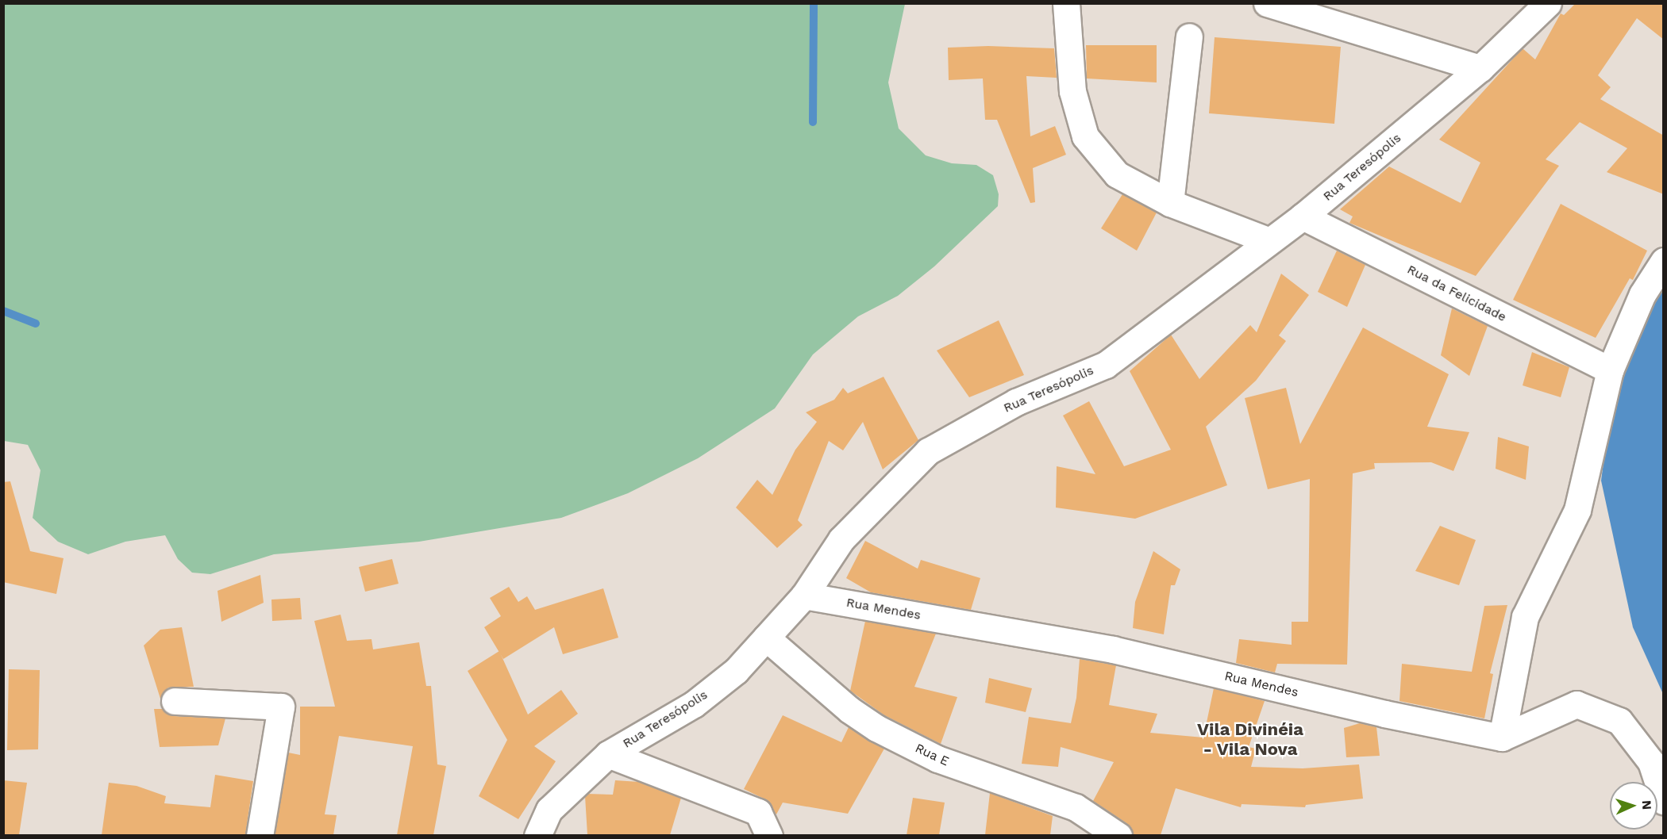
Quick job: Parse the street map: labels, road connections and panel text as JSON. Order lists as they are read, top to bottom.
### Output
{
  "streets": {
    "street": [
      "Rua Teresópolis",
      "Rua da Felicidade",
      "Rua Mendes",
      "Rua E"
    ]
  },
  "crossings": [
    ["Rua Teresópolis", "Rua da Felicidade"],
    ["Rua Teresópolis", "Rua Mendes"],
    ["Rua Teresópolis", "Rua E"]
  ],
  "districts": ["Vila Divinéia - Vila Nova"],
  "north": "right"
}
